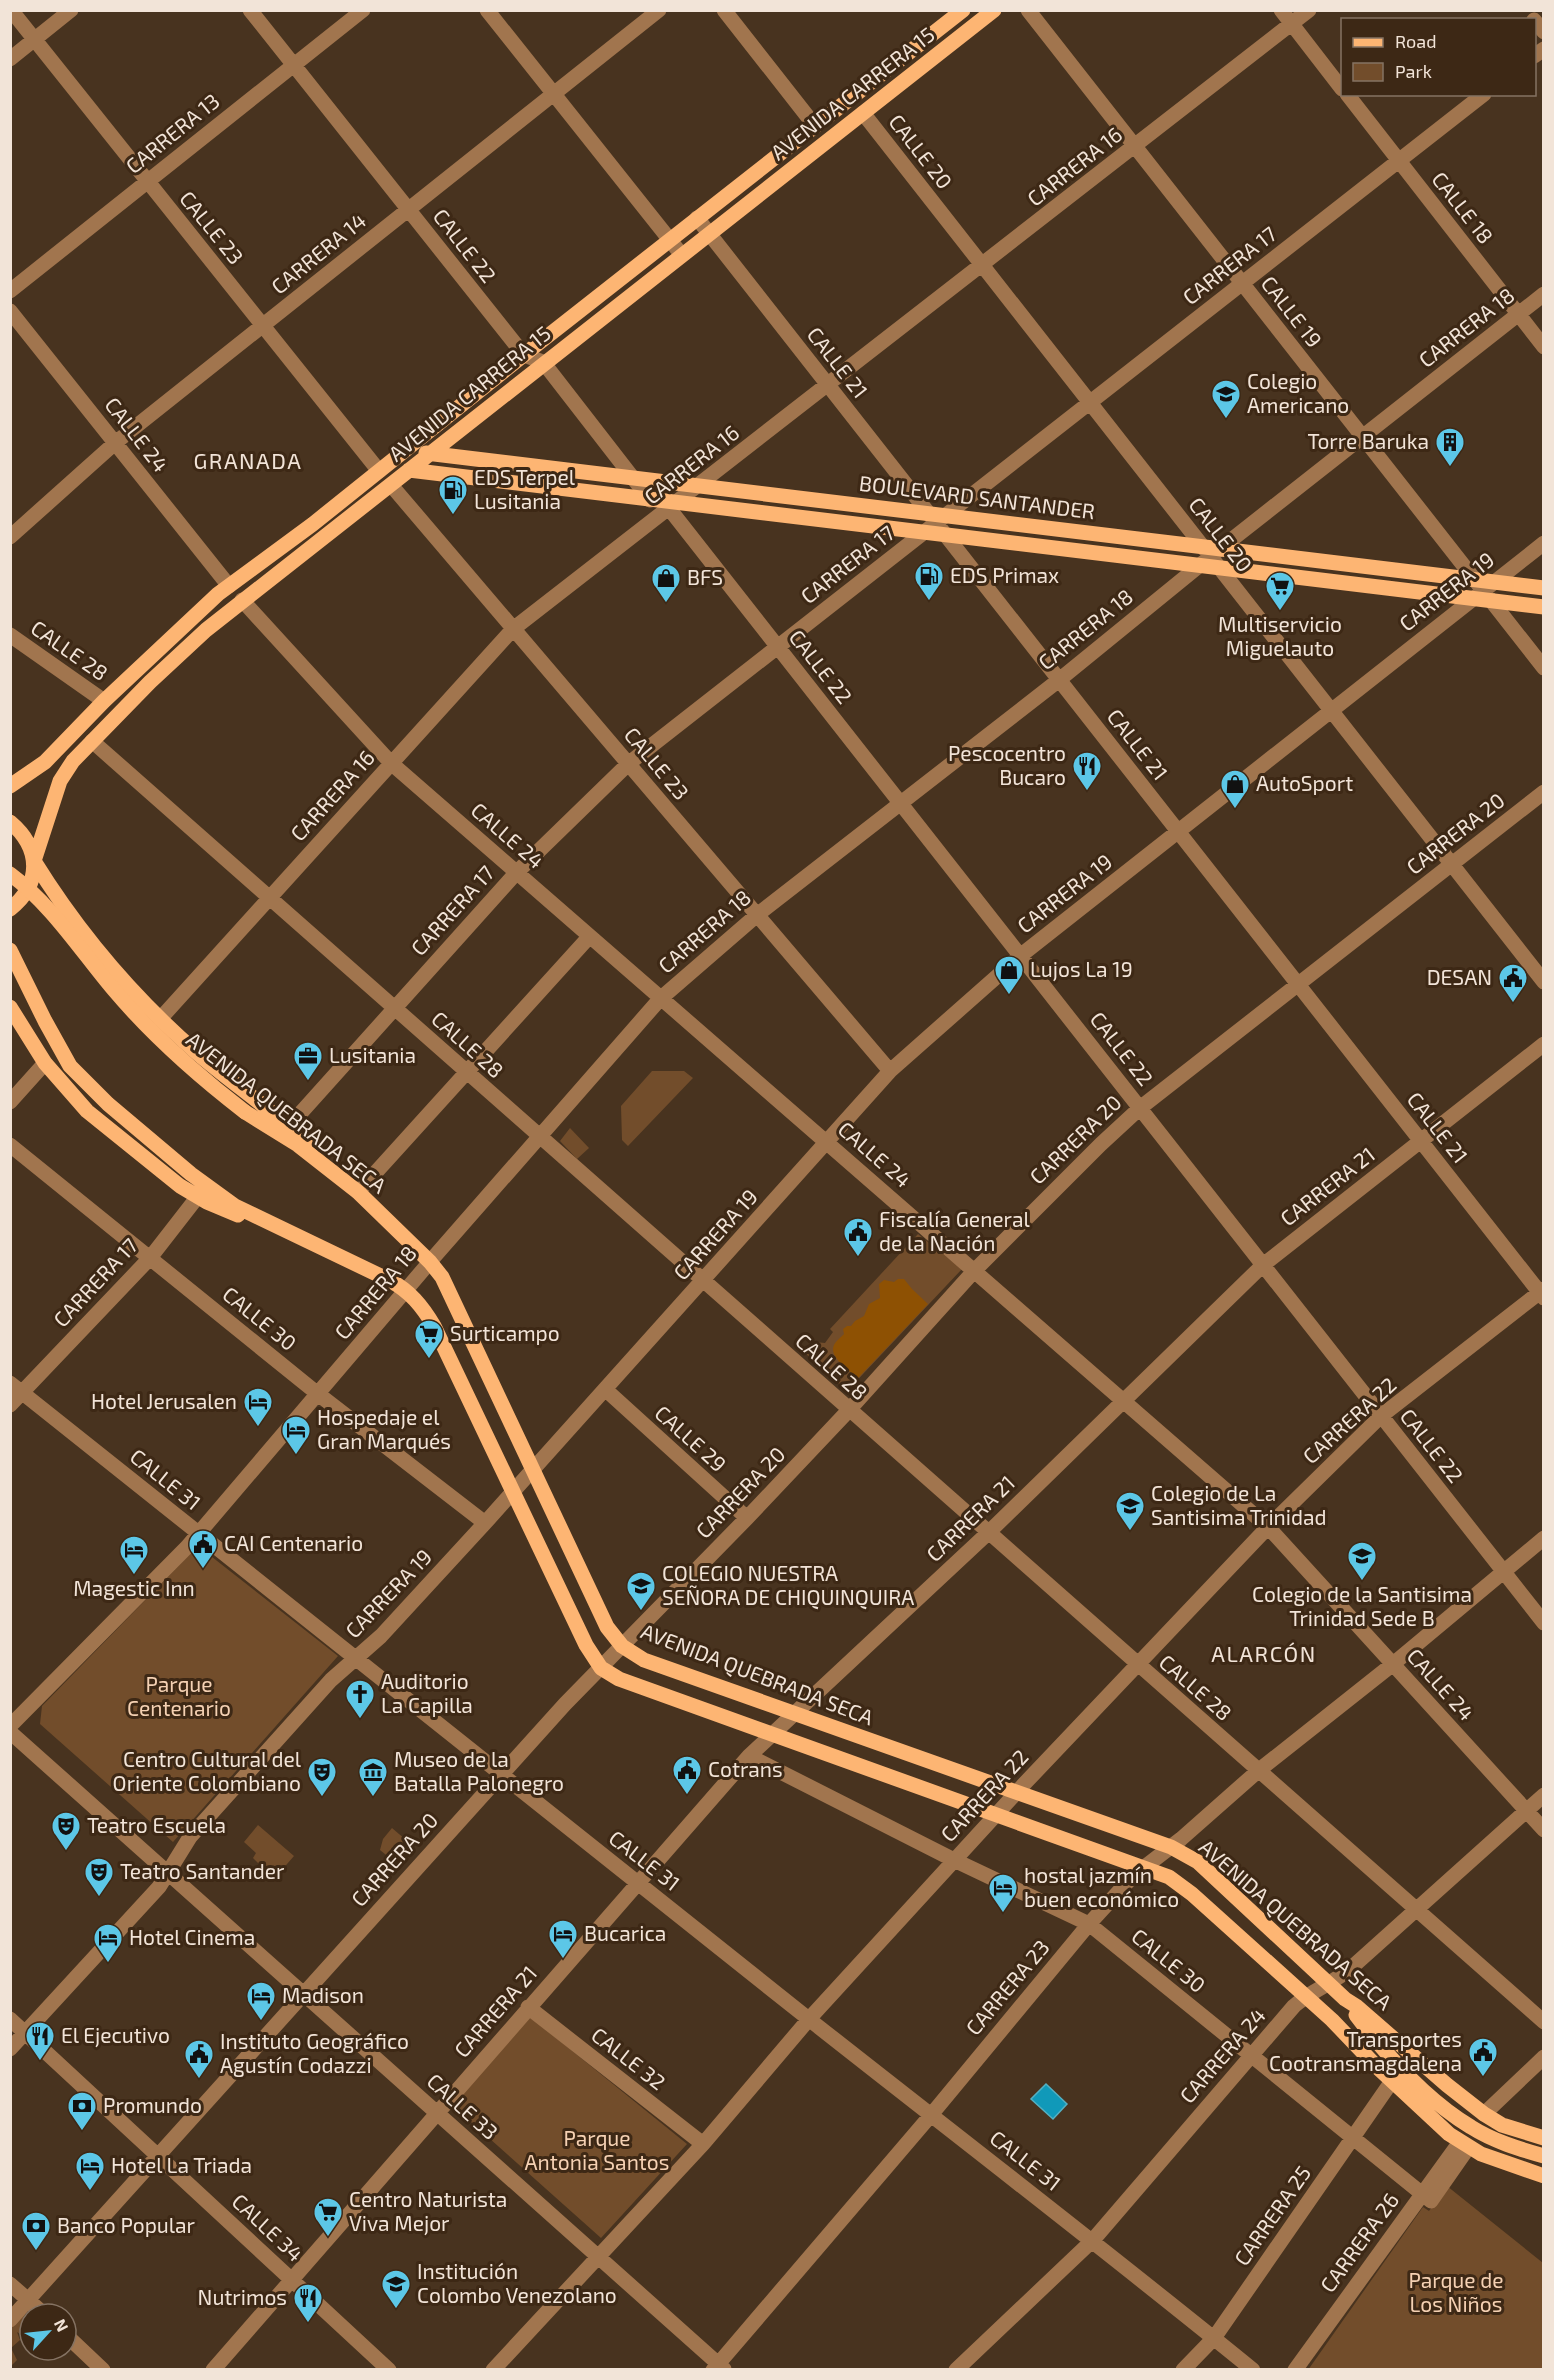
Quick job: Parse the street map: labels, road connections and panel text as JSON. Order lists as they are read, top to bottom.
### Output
{
  "streets": {
    "main road": ["AVENIDA CARRERA 15", "BOULEVARD SANTANDER", "AVENIDA QUEBRADA SECA"],
    "street": [
      "CARRERA 13",
      "CALLE 20",
      "CARRERA 16",
      "CALLE 18",
      "CALLE 23",
      "CALLE 22",
      "CARRERA 14",
      "CARRERA 17",
      "CALLE 19",
      "CARRERA 18",
      "CALLE 21",
      "CALLE 24",
      "CARRERA 19",
      "CALLE 28",
      "CARRERA 20",
      "CARRERA 21",
      "CALLE 30",
      "CARRERA 22",
      "CALLE 29",
      "CALLE 31",
      "CARRERA 23",
      "CARRERA 24",
      "CALLE 32",
      "CALLE 33",
      "CARRERA 25",
      "CALLE 34",
      "CARRERA 26"
    ]
  },
  "crossings": [
    ["AVENIDA CARRERA 15", "CALLE 20"],
    ["AVENIDA CARRERA 15", "CALLE 23"],
    ["AVENIDA CARRERA 15", "CALLE 22"],
    ["AVENIDA CARRERA 15", "CALLE 21"],
    ["AVENIDA CARRERA 15", "CALLE 24"],
    ["AVENIDA CARRERA 15", "BOULEVARD SANTANDER"],
    ["AVENIDA CARRERA 15", "CALLE 28"],
    ["CARRERA 13", "CALLE 23"],
    ["CARRERA 13", "CALLE 22"],
    ["CALLE 20", "CARRERA 16"],
    ["CALLE 20", "CARRERA 17"],
    ["CALLE 20", "CARRERA 18"],
    ["CALLE 20", "BOULEVARD SANTANDER"],
    ["CALLE 20", "CARRERA 19"],
    ["CALLE 20", "CARRERA 20"],
    ["CARRERA 16", "CALLE 23"],
    ["CARRERA 16", "CALLE 22"],
    ["CARRERA 16", "CALLE 19"],
    ["CARRERA 16", "CALLE 21"],
    ["CARRERA 16", "CALLE 24"],
    ["CARRERA 16", "BOULEVARD SANTANDER"],
    ["CARRERA 16", "CALLE 28"],
    ["CALLE 18", "CARRERA 17"],
    ["CALLE 18", "CARRERA 18"],
    ["CALLE 23", "CARRERA 14"],
    ["CALLE 23", "CARRERA 17"],
    ["CALLE 23", "CARRERA 18"],
    ["CALLE 23", "CARRERA 19"],
    ["CALLE 22", "CARRERA 14"],
    ["CALLE 22", "CARRERA 17"],
    ["CALLE 22", "CARRERA 18"],
    ["CALLE 22", "BOULEVARD SANTANDER"],
    ["CALLE 22", "CARRERA 19"],
    ["CALLE 22", "CARRERA 20"],
    ["CALLE 22", "CARRERA 21"],
    ["CALLE 22", "CARRERA 22"],
    ["CALLE 22", "CARRERA 23"],
    ["CARRERA 14", "CALLE 24"],
    ["CARRERA 17", "CALLE 19"],
    ["CARRERA 17", "CALLE 21"],
    ["CARRERA 17", "CALLE 24"],
    ["CARRERA 17", "BOULEVARD SANTANDER"],
    ["CARRERA 17", "CALLE 28"],
    ["CARRERA 17", "CALLE 30"],
    ["CARRERA 17", "CALLE 31"],
    ["CALLE 19", "CARRERA 18"],
    ["CALLE 19", "BOULEVARD SANTANDER"],
    ["CALLE 19", "CARRERA 19"],
    ["CARRERA 18", "CALLE 21"],
    ["CARRERA 18", "CALLE 24"],
    ["CARRERA 18", "BOULEVARD SANTANDER"],
    ["CARRERA 18", "CALLE 28"],
    ["CARRERA 18", "AVENIDA QUEBRADA SECA"],
    ["CARRERA 18", "CALLE 30"],
    ["CARRERA 18", "CALLE 31"],
    ["CALLE 21", "BOULEVARD SANTANDER"],
    ["CALLE 21", "CARRERA 19"],
    ["CALLE 21", "CARRERA 20"],
    ["CALLE 21", "CARRERA 21"],
    ["CALLE 21", "CARRERA 22"],
    ["CALLE 24", "CARRERA 19"],
    ["CALLE 24", "CARRERA 20"],
    ["CALLE 24", "CARRERA 21"],
    ["CALLE 24", "CARRERA 22"],
    ["CALLE 24", "CARRERA 23"],
    ["CALLE 24", "CARRERA 24"],
    ["BOULEVARD SANTANDER", "CARRERA 19"],
    ["CARRERA 19", "CALLE 28"],
    ["CARRERA 19", "AVENIDA QUEBRADA SECA"],
    ["CARRERA 19", "CALLE 30"],
    ["CARRERA 19", "CALLE 29"],
    ["CARRERA 19", "CALLE 31"],
    ["CARRERA 19", "CALLE 33"],
    ["CARRERA 19", "CALLE 34"],
    ["CALLE 28", "CARRERA 20"],
    ["CALLE 28", "CARRERA 21"],
    ["CALLE 28", "CARRERA 22"],
    ["CALLE 28", "CARRERA 23"],
    ["CALLE 28", "CARRERA 24"],
    ["CARRERA 20", "AVENIDA QUEBRADA SECA"],
    ["CARRERA 20", "CALLE 29"],
    ["CARRERA 20", "CALLE 31"],
    ["CARRERA 20", "CALLE 33"],
    ["CARRERA 20", "CALLE 34"],
    ["AVENIDA QUEBRADA SECA", "CARRERA 21"],
    ["AVENIDA QUEBRADA SECA", "CARRERA 22"],
    ["AVENIDA QUEBRADA SECA", "CARRERA 23"],
    ["AVENIDA QUEBRADA SECA", "CARRERA 24"],
    ["CARRERA 21", "CALLE 30"],
    ["CARRERA 21", "CALLE 31"],
    ["CARRERA 21", "CALLE 32"],
    ["CARRERA 21", "CALLE 33"],
    ["CARRERA 21", "CALLE 34"],
    ["CALLE 30", "CARRERA 22"],
    ["CALLE 30", "CARRERA 23"],
    ["CALLE 30", "CARRERA 24"],
    ["CALLE 30", "CARRERA 25"],
    ["CALLE 30", "CARRERA 26"],
    ["CARRERA 22", "CALLE 31"],
    ["CARRERA 22", "CALLE 32"],
    ["CARRERA 22", "CALLE 33"],
    ["CALLE 31", "CARRERA 23"],
    ["CALLE 31", "CARRERA 24"],
    ["CALLE 31", "CARRERA 25"],
    ["CARRERA 23", "CALLE 33"]
  ],
  "districts": ["GRANADA", "ALARCÓN"],
  "parks": ["Parque Centenario", "Parque Antonia Santos", "Parque de Los Niños"],
  "places": {
    "school or university": [
      "Colegio Americano",
      "Colegio de La Santisima Trinidad",
      "Colegio de la Santisima Trinidad Sede B",
      "COLEGIO NUESTRA SEÑORA DE CHIQUINQUIRA",
      "Institución Colombo Venezolano"
    ],
    "building": ["Torre Baruka"],
    "fuel station": ["EDS Terpel Lusitania", "EDS Primax"],
    "shop": ["BFS", "AutoSport", "Lujos La 19"],
    "supermarket": ["Multiservicio Miguelauto", "Surticampo", "Centro Naturista Viva Mejor"],
    "restaurant": ["Pescocentro Bucaro", "El Ejecutivo", "Nutrimos"],
    "public building": [
      "DESAN",
      "Fiscalía General de la Nación",
      "CAI Centenario",
      "Cotrans",
      "Transportes Cootransmagdalena",
      "Instituto Geográfico Agustín Codazzi"
    ],
    "office": ["Lusitania"],
    "hotel": [
      "Hotel Jerusalen",
      "Hospedaje el Gran Marqués",
      "Magestic Inn",
      "hostal jazmín buen económico",
      "Bucarica",
      "Hotel Cinema",
      "Madison",
      "Hotel La Triada"
    ],
    "church": ["Auditorio La Capilla"],
    "theatre": ["Centro Cultural del Oriente Colombiano", "Teatro Escuela", "Teatro Santander"],
    "museum": ["Museo de la Batalla Palonegro"],
    "bank": ["Promundo", "Banco Popular"]
  },
  "legend": ["Road", "Park"],
  "north": "top right"
}
